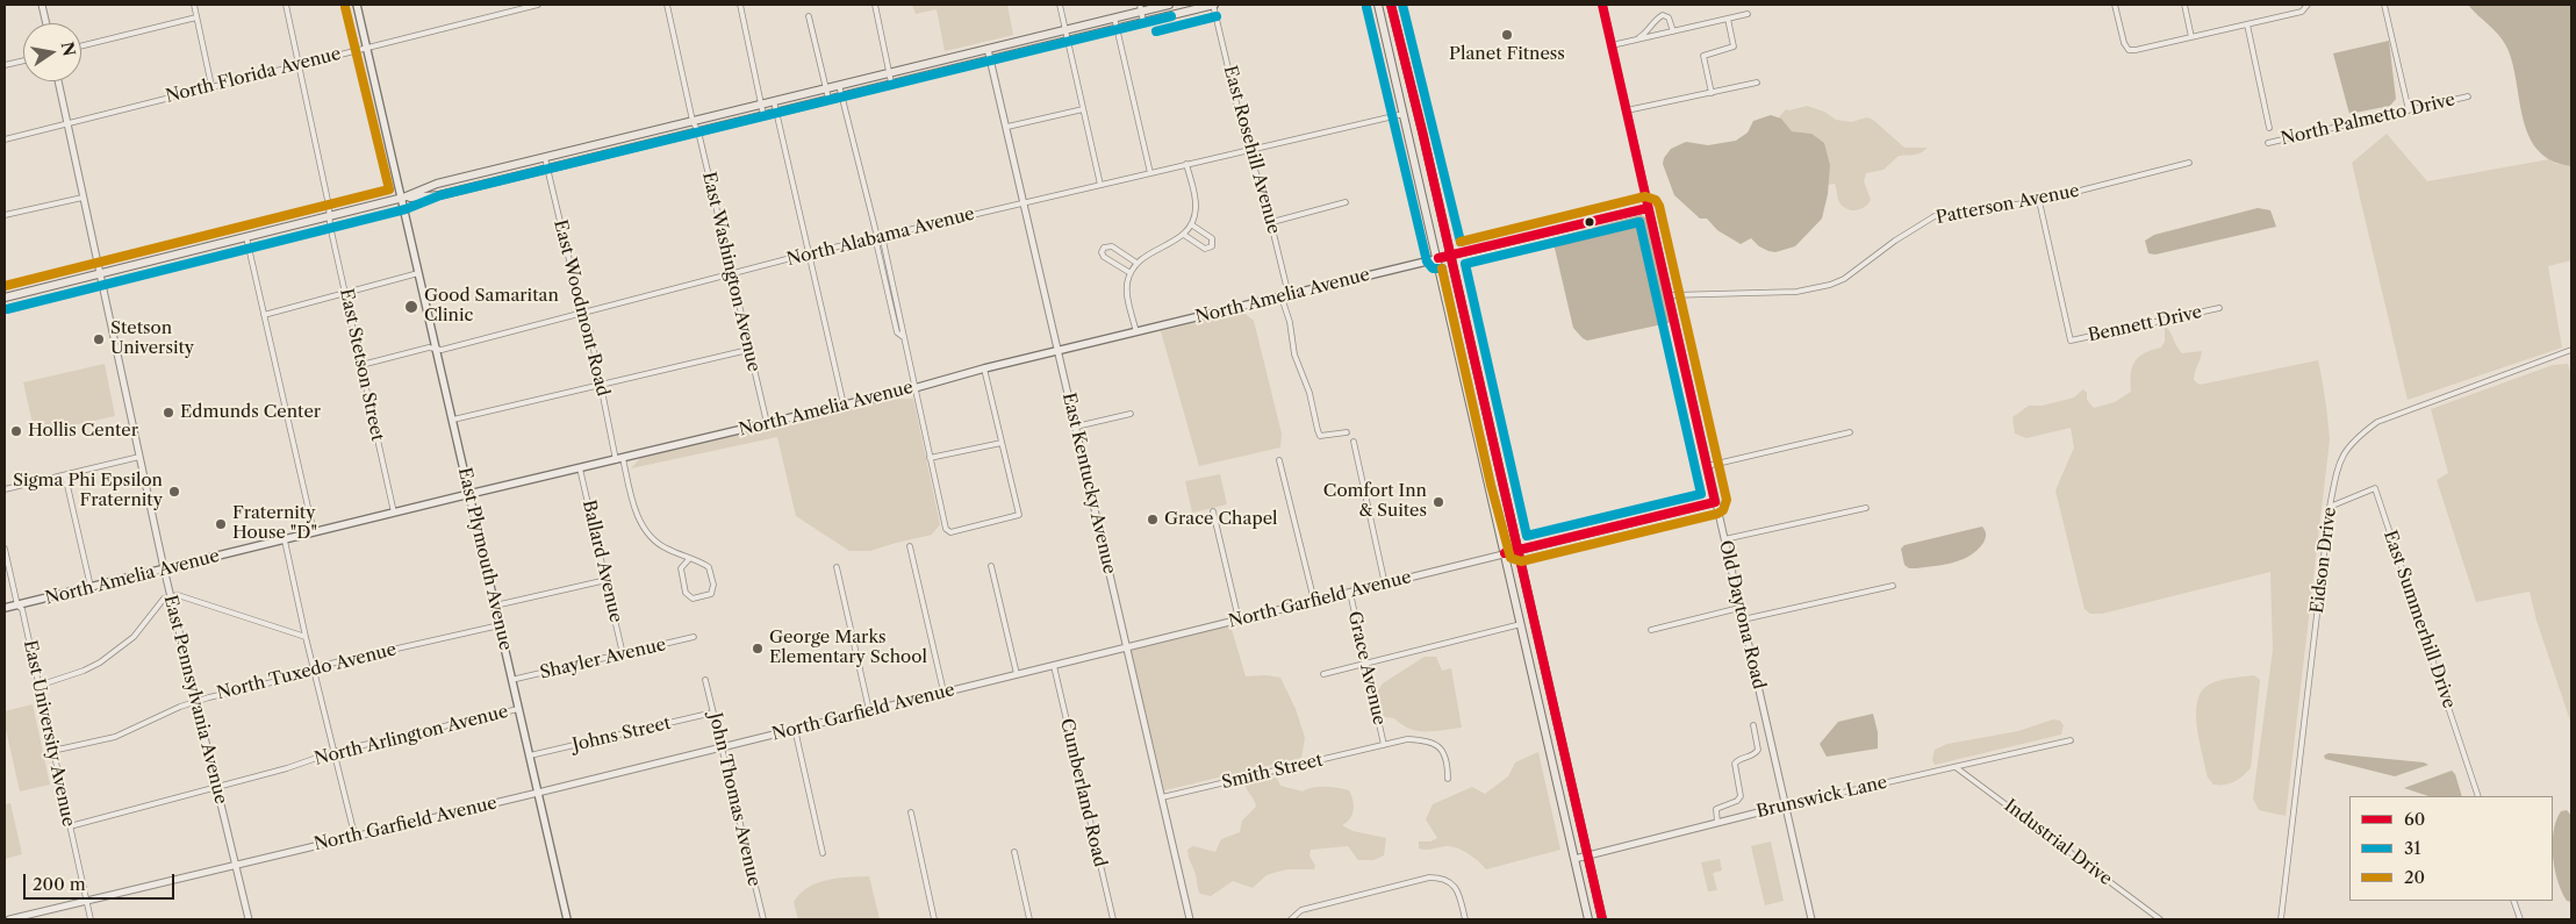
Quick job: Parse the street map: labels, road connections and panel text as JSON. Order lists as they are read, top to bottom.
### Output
{
  "streets": {
    "main road": ["North Amelia Avenue", "East Plymouth Avenue"],
    "street": [
      "North Florida Avenue",
      "North Palmetto Drive",
      "East Rosehill Avenue",
      "Patterson Avenue",
      "North Alabama Avenue",
      "East Washington Avenue",
      "East Woodmont Road",
      "Bennett Drive",
      "East Stetson Street",
      "East Kentucky Avenue",
      "Eidson Drive",
      "Ballard Avenue",
      "North Garfield Avenue",
      "Old Daytona Road",
      "East Summerhill Drive",
      "Shayler Avenue",
      "Grace Avenue",
      "North Tuxedo Avenue",
      "East Pennsylvania Avenue",
      "East University Avenue",
      "Johns Street",
      "North Arlington Avenue",
      "Smith Street",
      "Cumberland Road",
      "Brunswick Lane",
      "John Thomas Avenue",
      "Industrial Drive"
    ]
  },
  "crossings": [
    ["North Florida Avenue", "East Stetson Street"],
    ["North Florida Avenue", "East Plymouth Avenue"],
    ["North Florida Avenue", "East Pennsylvania Avenue"],
    ["East Rosehill Avenue", "North Alabama Avenue"],
    ["East Rosehill Avenue", "North Amelia Avenue"],
    ["Patterson Avenue", "Bennett Drive"],
    ["Patterson Avenue", "Old Daytona Road"],
    ["North Alabama Avenue", "East Washington Avenue"],
    ["North Alabama Avenue", "East Woodmont Road"],
    ["North Alabama Avenue", "East Stetson Street"],
    ["North Alabama Avenue", "East Kentucky Avenue"],
    ["North Alabama Avenue", "East Plymouth Avenue"],
    ["East Washington Avenue", "North Amelia Avenue"],
    ["North Amelia Avenue", "East Woodmont Road"],
    ["North Amelia Avenue", "East Stetson Street"],
    ["North Amelia Avenue", "East Kentucky Avenue"],
    ["North Amelia Avenue", "East Plymouth Avenue"],
    ["North Amelia Avenue", "Ballard Avenue"],
    ["North Amelia Avenue", "Old Daytona Road"],
    ["North Amelia Avenue", "East Pennsylvania Avenue"],
    ["North Amelia Avenue", "East University Avenue"],
    ["East Kentucky Avenue", "North Garfield Avenue"],
    ["East Kentucky Avenue", "Smith Street"],
    ["East Plymouth Avenue", "North Garfield Avenue"],
    ["East Plymouth Avenue", "Shayler Avenue"],
    ["East Plymouth Avenue", "North Tuxedo Avenue"],
    ["East Plymouth Avenue", "Johns Street"],
    ["East Plymouth Avenue", "North Arlington Avenue"],
    ["Eidson Drive", "East Summerhill Drive"],
    ["Ballard Avenue", "Shayler Avenue"],
    ["North Garfield Avenue", "Old Daytona Road"],
    ["North Garfield Avenue", "Grace Avenue"],
    ["North Garfield Avenue", "East Pennsylvania Avenue"],
    ["North Garfield Avenue", "East University Avenue"],
    ["North Garfield Avenue", "Cumberland Road"],
    ["North Garfield Avenue", "John Thomas Avenue"],
    ["Old Daytona Road", "Brunswick Lane"],
    ["Grace Avenue", "Smith Street"],
    ["North Tuxedo Avenue", "East Pennsylvania Avenue"],
    ["North Tuxedo Avenue", "East University Avenue"],
    ["East Pennsylvania Avenue", "North Arlington Avenue"],
    ["East University Avenue", "North Arlington Avenue"],
    ["Johns Street", "John Thomas Avenue"],
    ["Brunswick Lane", "Industrial Drive"]
  ],
  "places": [
    "Planet Fitness",
    "Good Samaritan Clinic",
    "Stetson University",
    "Edmunds Center",
    "Hollis Center",
    "Sigma Phi Epsilon Fraternity",
    "Comfort Inn & Suites",
    "Grace Chapel",
    "Fraternity House \"D\"",
    "George Marks Elementary School"
  ],
  "lines": ["transit line 60", "transit line 31", "transit line 20"],
  "legend": ["60", "31", "20"],
  "scale_bar": "200 m",
  "north": "right"
}
